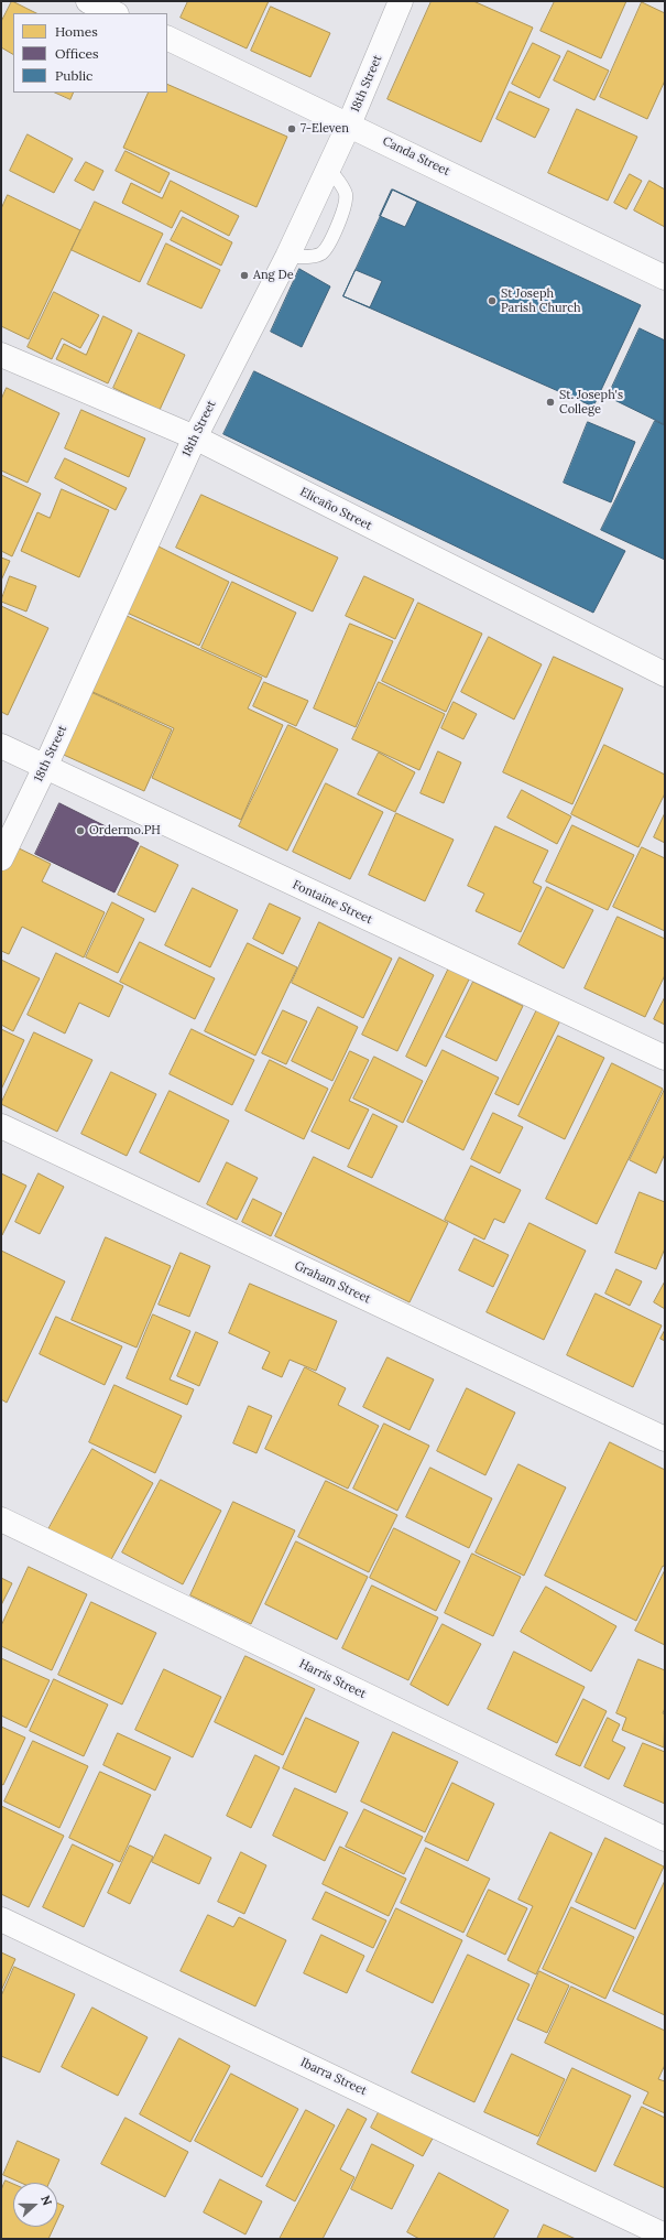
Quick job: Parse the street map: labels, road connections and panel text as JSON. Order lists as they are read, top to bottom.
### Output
{
  "streets": {
    "street": [
      "18th Street",
      "Canda Street",
      "Elicaño Street",
      "Fontaine Street",
      "Graham Street",
      "Harris Street",
      "Ibarra Street"
    ]
  },
  "crossings": [
    ["18th Street", "Canda Street"],
    ["18th Street", "Elicaño Street"],
    ["18th Street", "Fontaine Street"]
  ],
  "places": [
    "7-Eleven",
    "Ang De",
    "St Joseph Parish Church",
    "St. Joseph's College",
    "Ordermo.PH"
  ],
  "legend": ["Homes", "Offices", "Public"],
  "north": "right"
}
